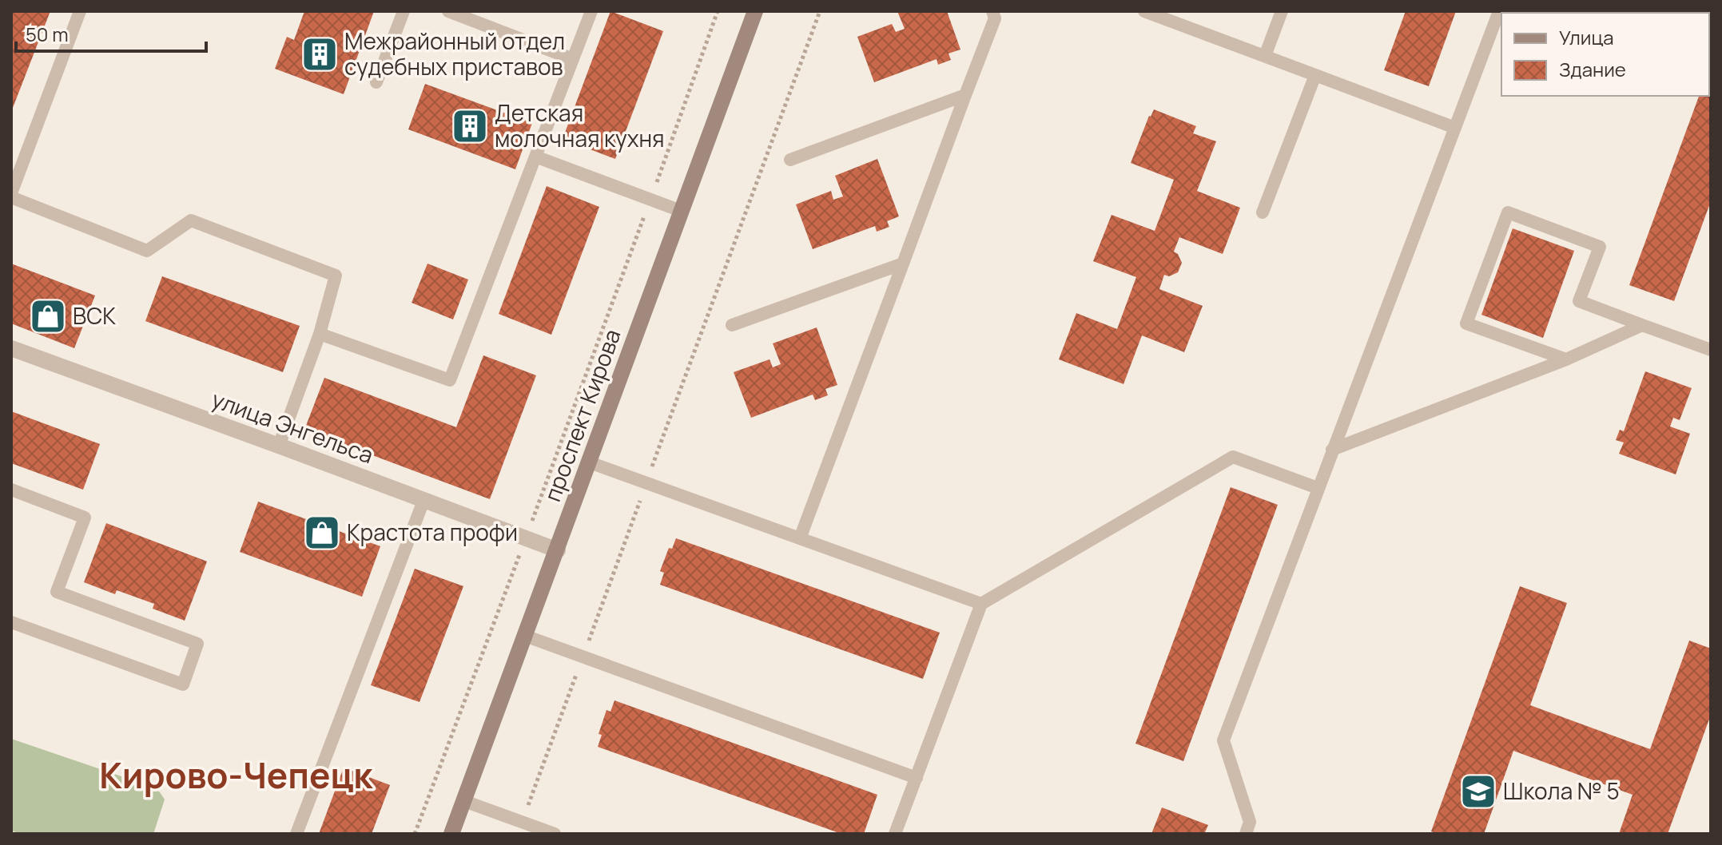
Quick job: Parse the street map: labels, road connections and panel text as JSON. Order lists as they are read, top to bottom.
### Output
{
  "streets": {
    "street": ["проспект Кирова", "улица Энгельса"]
  },
  "crossings": [
    ["проспект Кирова", "улица Энгельса"]
  ],
  "districts": ["Кирово-Чепецк"],
  "places": {
    "building": ["Межрайонный отдел судебных приставов", "Детская молочная кухня"],
    "shop": ["ВСК", "Крастота профи"],
    "school or university": ["Школа № 5"]
  },
  "legend": ["Улица", "Здание"],
  "scale_bar": "50 m"
}
